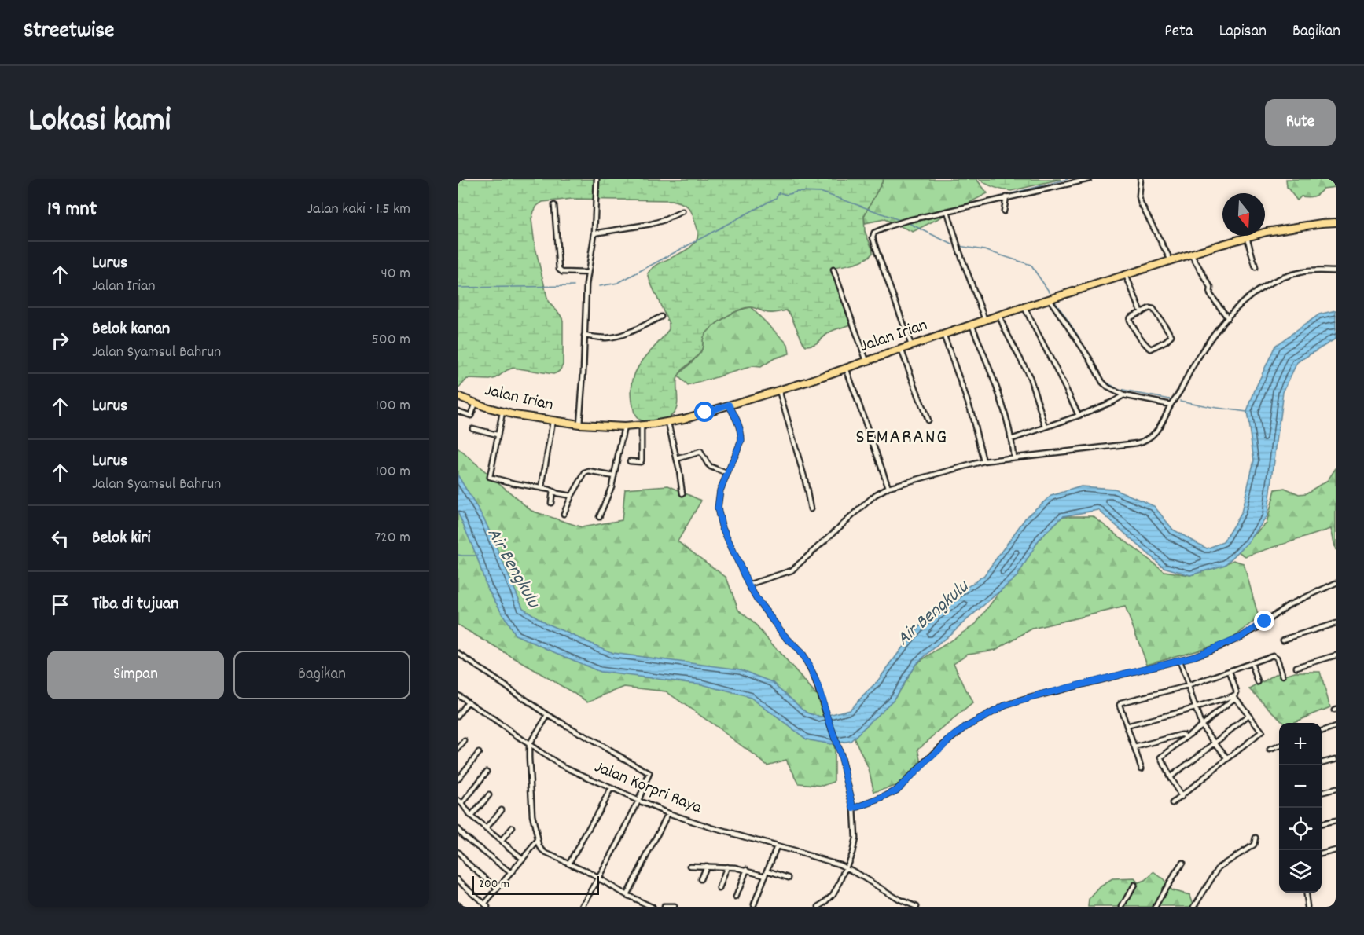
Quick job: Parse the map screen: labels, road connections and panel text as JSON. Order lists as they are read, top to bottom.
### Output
{
  "streets": {
    "main road": ["Jalan Irian"],
    "street": ["Jalan Korpri Raya"]
  },
  "districts": ["SEMARANG"],
  "water": ["Air Bengkulu"],
  "scale_bar": "200 m",
  "north": "bottom",
  "page": {
    "header": "Streetwise",
    "nav": ["Peta", "Lapisan", "Bagikan"],
    "title": "Lokasi kami",
    "buttons": [
      "Rute",
      ["Simpan", "Bagikan"]
    ],
    "heading": ["19 mnt", "Jalan kaki · 1.5 km"],
    "list": [
      ["Lurus", "Jalan Irian", "40 m"],
      ["Belok kanan", "Jalan Syamsul Bahrun", "500 m"],
      ["Lurus", "100 m"],
      ["Lurus", "Jalan Syamsul Bahrun", "100 m"],
      ["Belok kiri", "720 m"],
      "Tiba di tujuan"
    ],
    "map_buttons": ["+", "−"],
    "scale": "200 m"
  }
}
